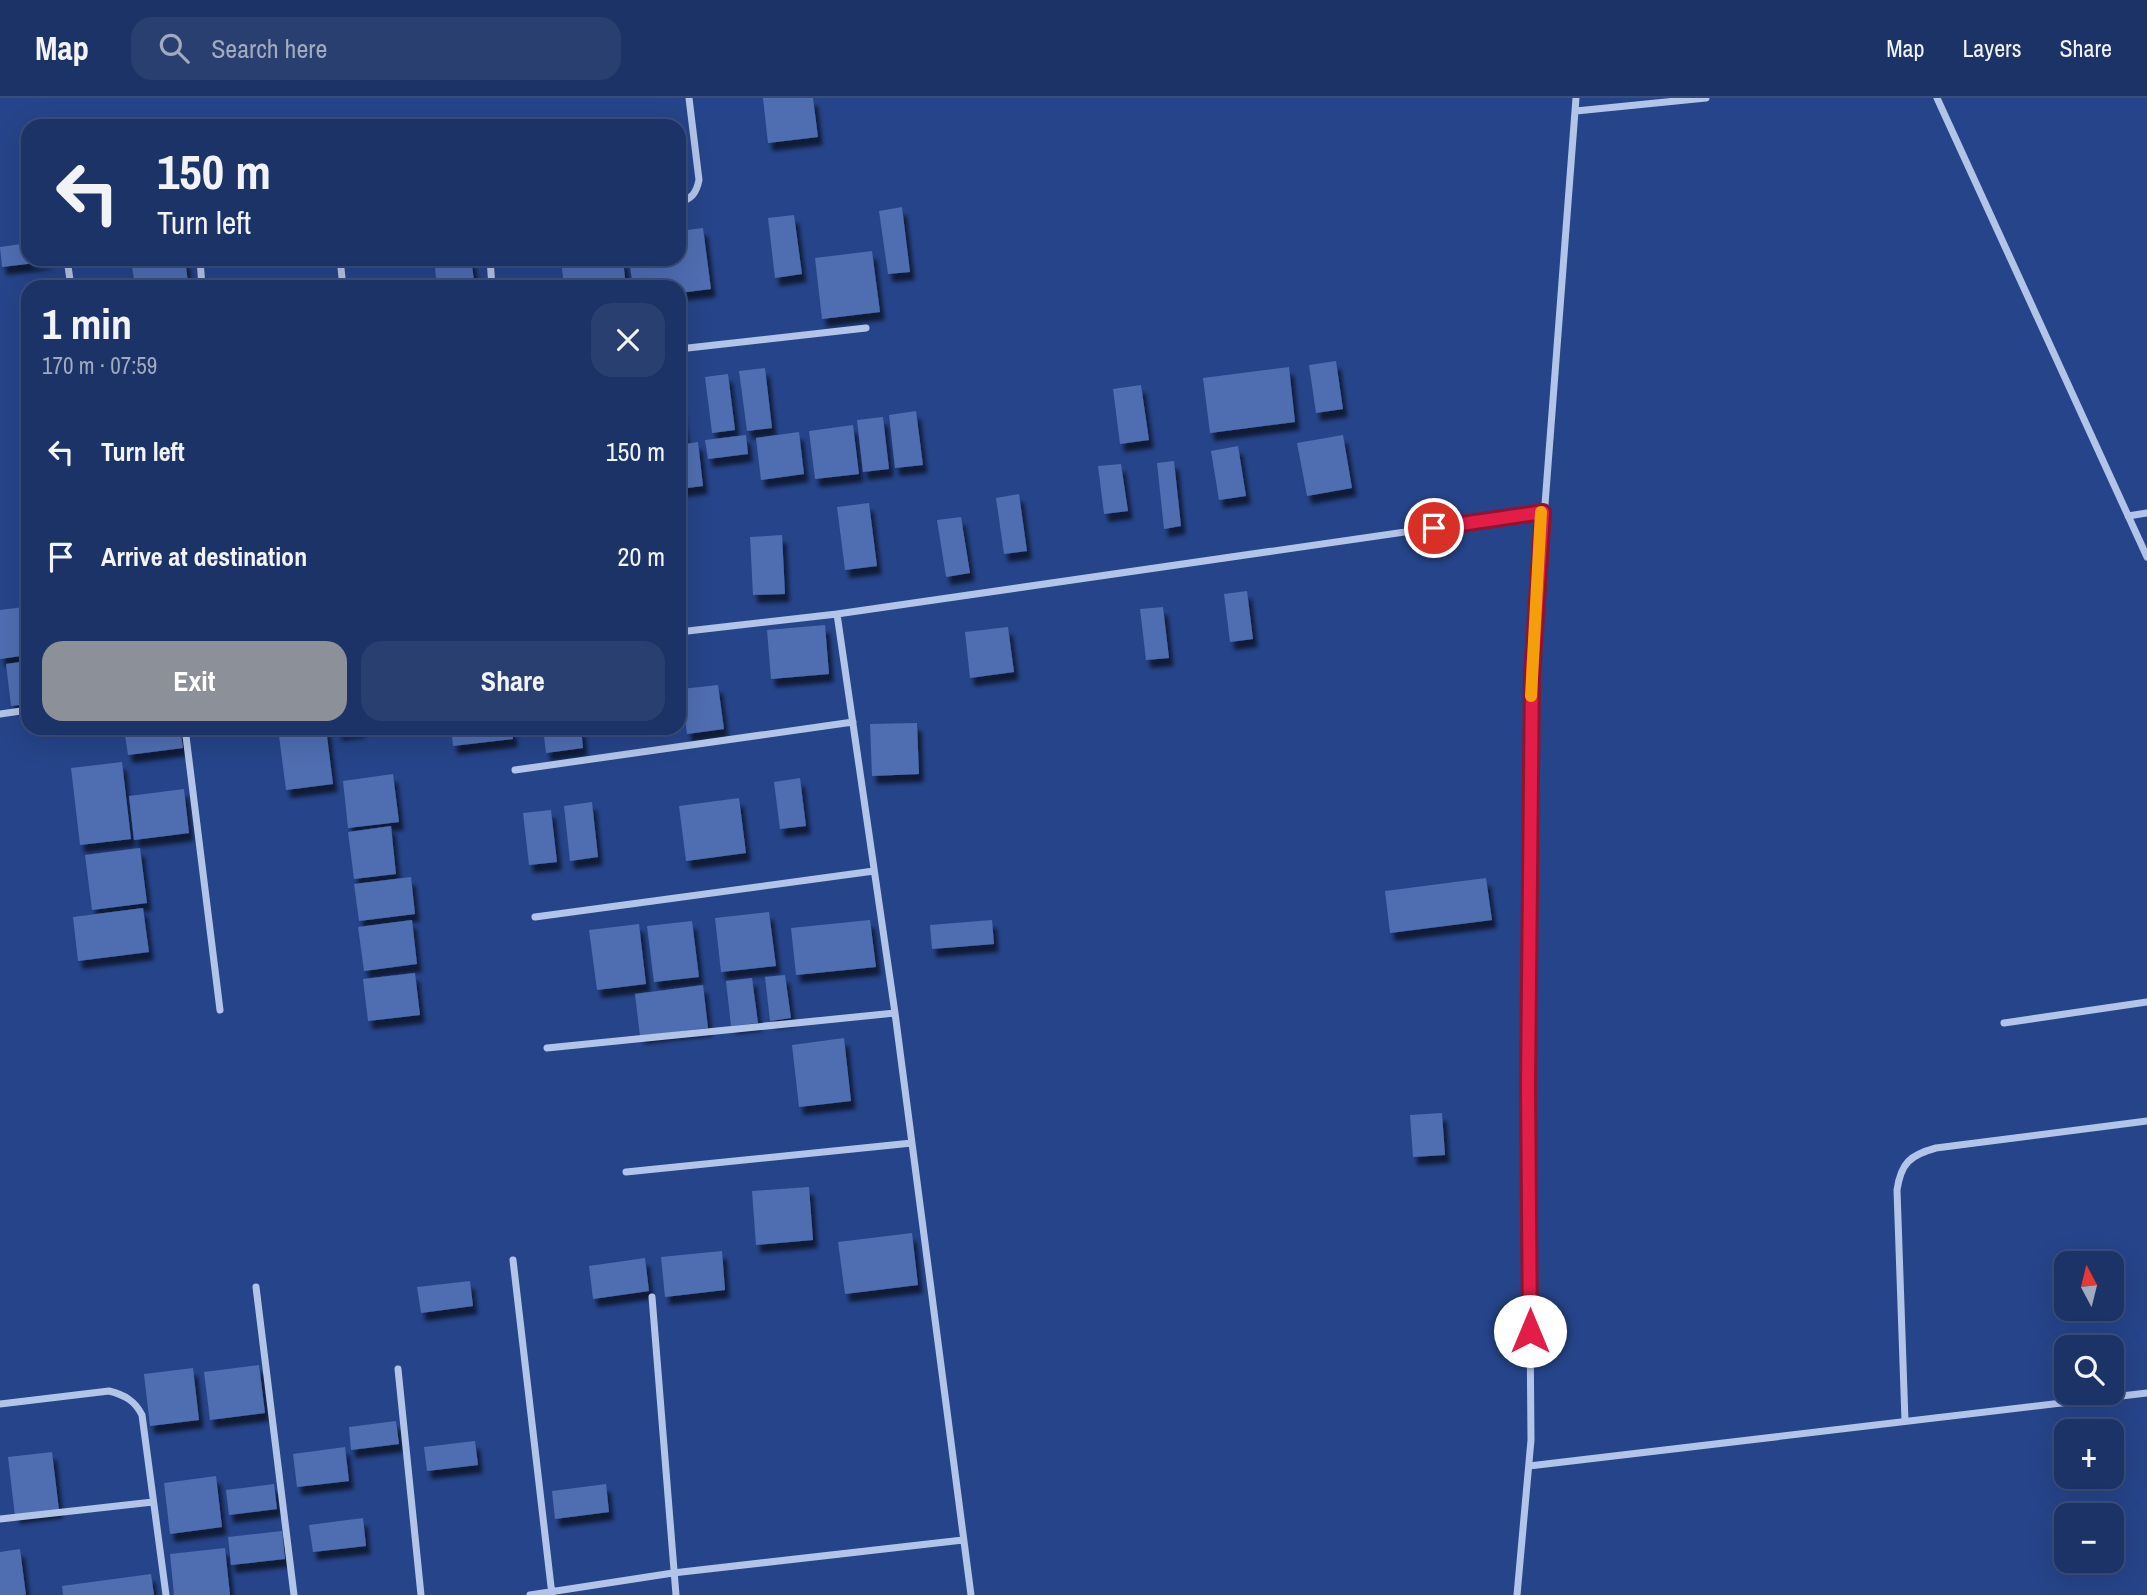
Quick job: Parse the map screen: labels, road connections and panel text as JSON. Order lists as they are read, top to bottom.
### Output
{
  "north": "top",
  "page": {
    "header": "Map",
    "search": "Search here",
    "nav": ["Map", "Layers", "Share"],
    "turn": ["150 m", "Turn left"],
    "heading": ["1 min", "170 m · 07:59"],
    "list": [
      {
        "name": "Turn left",
        "value": "150 m"
      },
      {
        "name": "Arrive at destination",
        "value": "20 m"
      }
    ],
    "buttons": ["Exit", "Share"],
    "map_buttons": ["+", "−"]
  }
}
